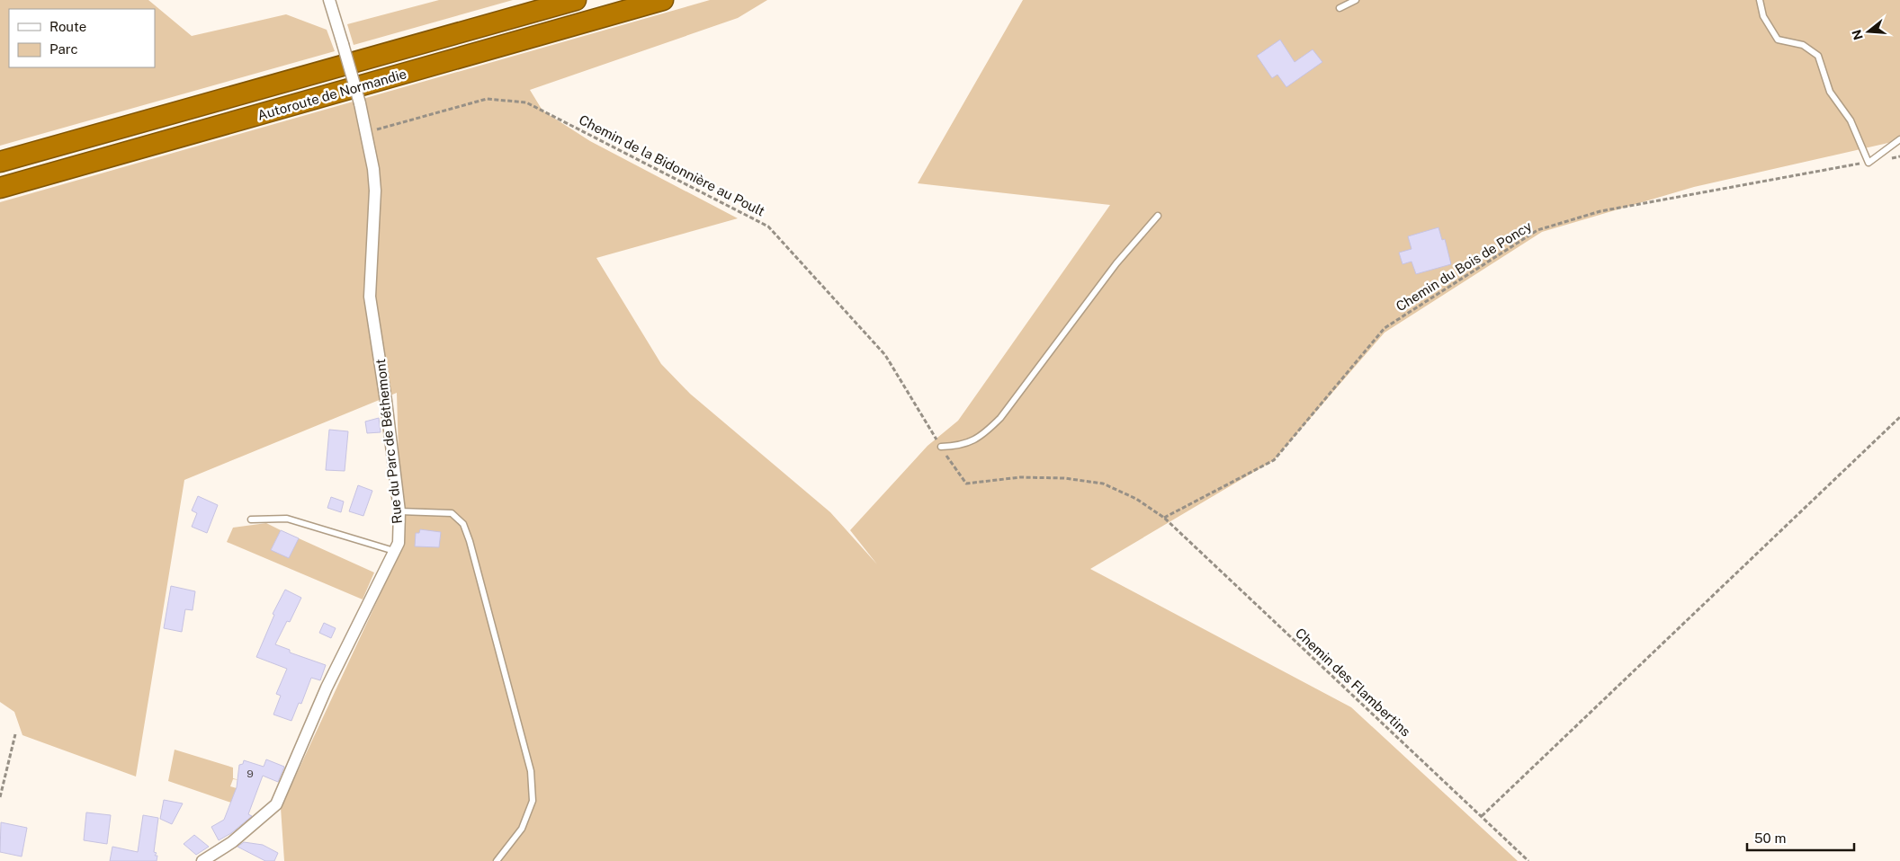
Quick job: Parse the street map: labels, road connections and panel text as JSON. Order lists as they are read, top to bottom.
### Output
{
  "streets": {
    "highway": ["Autoroute de Normandie"],
    "street": ["Rue du Parc de Béthemont"],
    "path": ["Chemin de la Bidonnière au Poult", "Chemin du Bois de Poncy", "Chemin des Flambertins"]
  },
  "crossings": [
    ["Chemin de la Bidonnière au Poult", "Chemin du Bois de Poncy"],
    ["Chemin de la Bidonnière au Poult", "Rue du Parc de Béthemont"],
    ["Chemin de la Bidonnière au Poult", "Chemin des Flambertins"],
    ["Chemin du Bois de Poncy", "Chemin des Flambertins"]
  ],
  "house_numbers": ["9"],
  "legend": ["Route", "Parc"],
  "scale_bar": "50 m",
  "north": "left"
}
